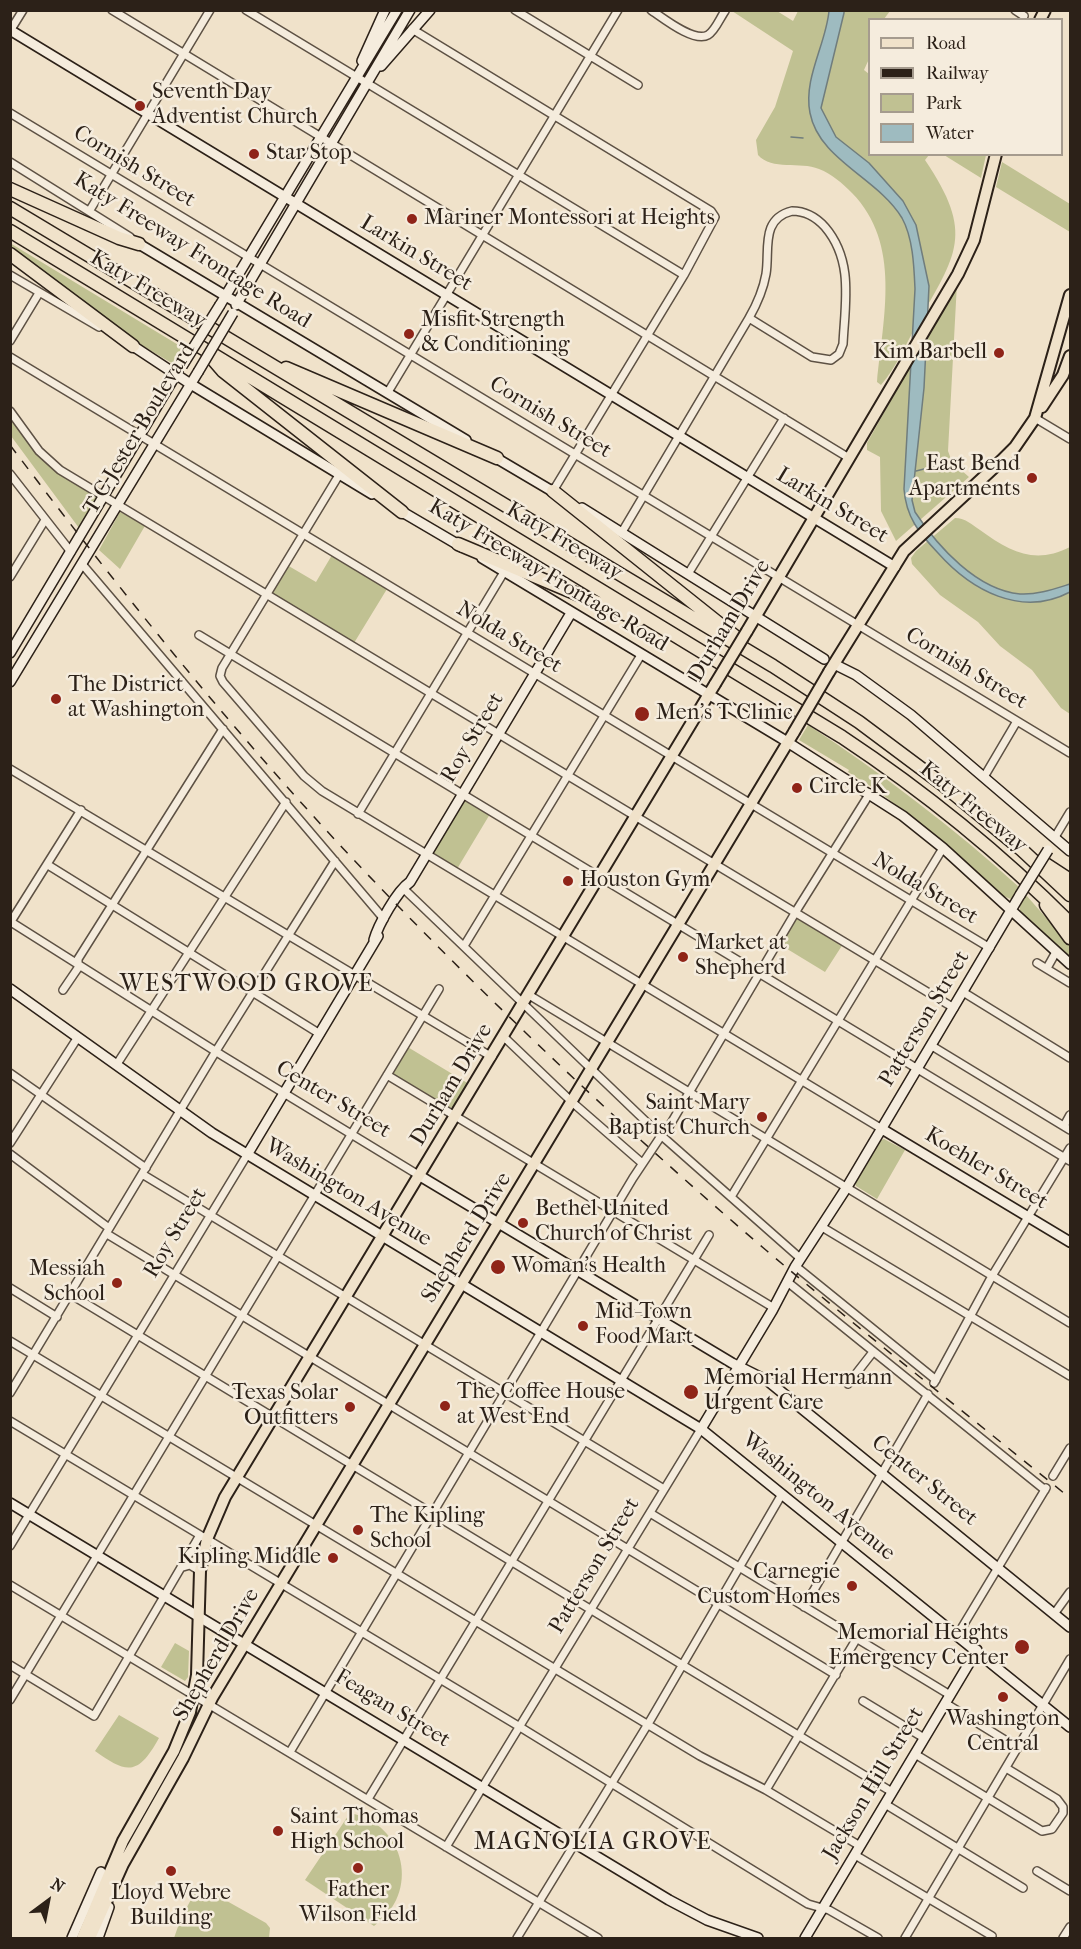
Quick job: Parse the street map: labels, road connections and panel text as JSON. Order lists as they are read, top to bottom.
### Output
{
  "streets": {
    "highway": ["Katy Freeway"],
    "main road": [
      "Katy Freeway Frontage Road",
      "Larkin Street",
      "T C Jester Boulevard",
      "Durham Drive",
      "Roy Street",
      "Patterson Street",
      "Center Street",
      "Koehler Street",
      "Washington Avenue",
      "Shepherd Drive",
      "Feagan Street",
      "Jackson Hill Street"
    ],
    "street": ["Cornish Street", "Nolda Street"]
  },
  "crossings": [
    ["Cornish Street", "T C Jester Boulevard"],
    ["Cornish Street", "Durham Drive"],
    ["Cornish Street", "Shepherd Drive"],
    ["Katy Freeway Frontage Road", "T C Jester Boulevard"],
    ["Katy Freeway Frontage Road", "Durham Drive"],
    ["Katy Freeway Frontage Road", "Roy Street"],
    ["Katy Freeway Frontage Road", "Patterson Street"],
    ["Katy Freeway Frontage Road", "Shepherd Drive"],
    ["Larkin Street", "T C Jester Boulevard"],
    ["Larkin Street", "Durham Drive"],
    ["Larkin Street", "Shepherd Drive"],
    ["T C Jester Boulevard", "Nolda Street"],
    ["Durham Drive", "Nolda Street"],
    ["Durham Drive", "Center Street"],
    ["Durham Drive", "Washington Avenue"],
    ["Durham Drive", "Shepherd Drive"],
    ["Durham Drive", "Feagan Street"],
    ["Nolda Street", "Roy Street"],
    ["Nolda Street", "Patterson Street"],
    ["Nolda Street", "Shepherd Drive"],
    ["Roy Street", "Center Street"],
    ["Roy Street", "Washington Avenue"],
    ["Roy Street", "Feagan Street"],
    ["Patterson Street", "Center Street"],
    ["Patterson Street", "Koehler Street"],
    ["Patterson Street", "Washington Avenue"],
    ["Patterson Street", "Feagan Street"],
    ["Center Street", "Shepherd Drive"],
    ["Washington Avenue", "Shepherd Drive"],
    ["Washington Avenue", "Jackson Hill Street"],
    ["Shepherd Drive", "Feagan Street"]
  ],
  "districts": ["WESTWOOD GROVE", "MAGNOLIA GROVE"],
  "places": [
    "Seventh Day Adventist Church",
    "Star Stop",
    "Mariner Montessori at Heights",
    "Misfit Strength & Conditioning",
    "Kim Barbell",
    "East Bend Apartments",
    "The District at Washington",
    "Men's T Clinic",
    "Circle K",
    "Houston Gym",
    "Market at Shepherd",
    "Saint Mary Baptist Church",
    "Bethel United Church of Christ",
    "Woman's Health",
    "Messiah School",
    "Mid-Town Food Mart",
    "Memorial Hermann Urgent Care",
    "The Coffee House at West End",
    "Texas Solar Outfitters",
    "The Kipling School",
    "Kipling Middle",
    "Carnegie Custom Homes",
    "Memorial Heights Emergency Center",
    "Washington Central",
    "Saint Thomas High School",
    "Father Wilson Field",
    "Lloyd Webre Building"
  ],
  "legend": [
    "Road",
    "Railway",
    "Park",
    "Water"
  ],
  "north": "top right"
}
